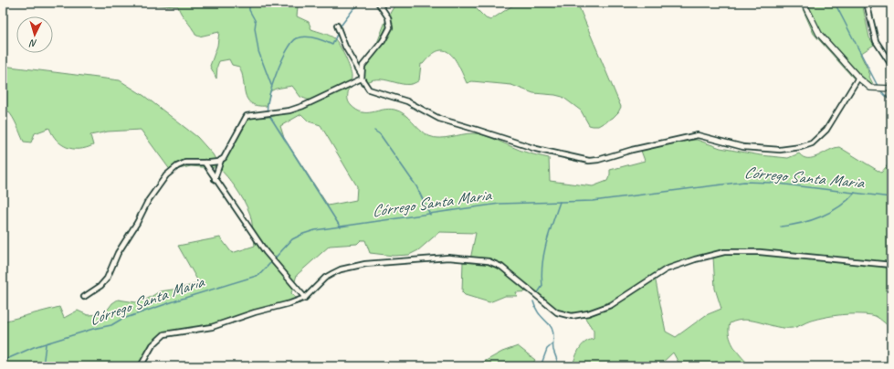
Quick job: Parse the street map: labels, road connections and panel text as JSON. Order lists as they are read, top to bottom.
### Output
{
  "water": ["Córrego Santa Maria"],
  "north": "bottom"
}
